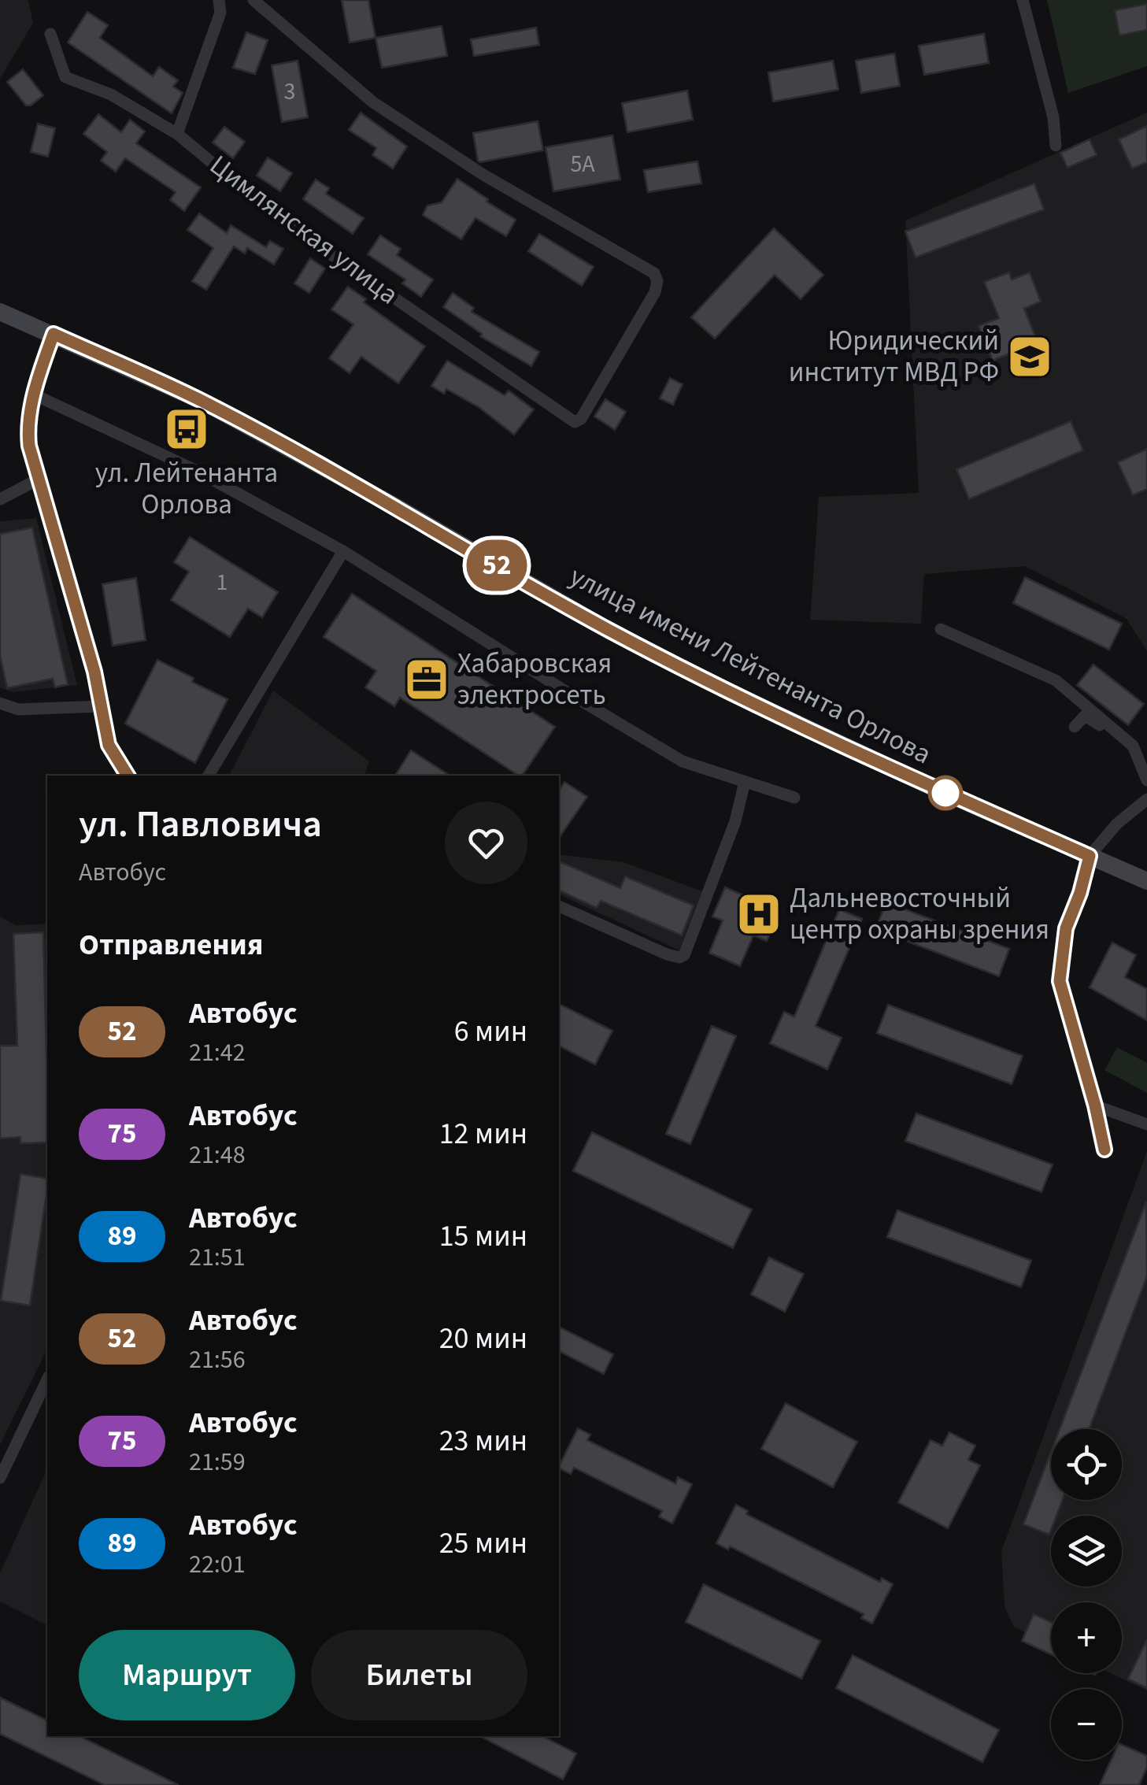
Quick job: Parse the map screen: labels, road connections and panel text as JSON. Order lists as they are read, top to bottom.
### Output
{
  "streets": {
    "main road": ["улица имени Лейтенанта Орлова"],
    "street": ["Цимлянская улица"]
  },
  "places": {
    "school or university": ["Юридический институт МВД РФ"],
    "bus stop": ["ул. Лейтенанта Орлова"],
    "office": ["Хабаровская электросеть"],
    "hospital": ["Дальневосточный центр охраны зрения"]
  },
  "lines": ["bus line 52"],
  "house_numbers": ["3", "5А", "1"],
  "page": {
    "on_map": "52",
    "heading": [
      ["ул. Павловича", "Автобус"],
      "Отправления"
    ],
    "list": [
      {
        "mark": "52",
        "name": "Автобус",
        "note": "21:42",
        "value": "6 мин"
      },
      {
        "mark": "75",
        "name": "Автобус",
        "note": "21:48",
        "value": "12 мин"
      },
      {
        "mark": "89",
        "name": "Автобус",
        "note": "21:51",
        "value": "15 мин"
      },
      {
        "mark": "52",
        "name": "Автобус",
        "note": "21:56",
        "value": "20 мин"
      },
      {
        "mark": "75",
        "name": "Автобус",
        "note": "21:59",
        "value": "23 мин"
      },
      {
        "mark": "89",
        "name": "Автобус",
        "note": "22:01",
        "value": "25 мин"
      }
    ],
    "map_buttons": ["+", "−"],
    "buttons": ["Маршрут", "Билеты"]
  }
}
